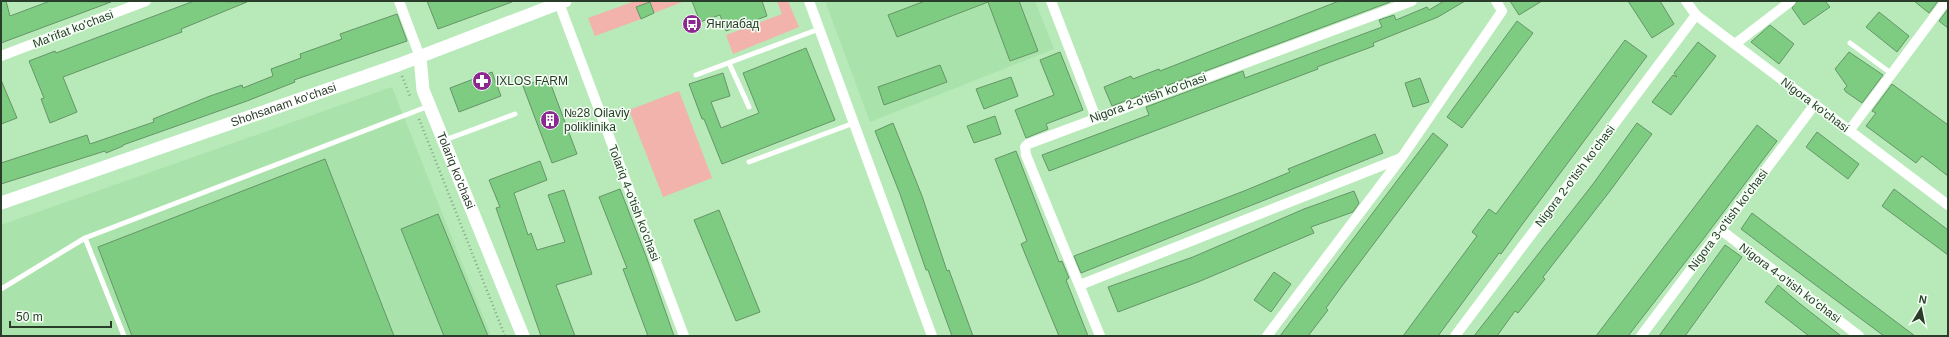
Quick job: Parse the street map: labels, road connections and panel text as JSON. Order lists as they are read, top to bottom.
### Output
{
  "streets": {
    "street": [
      "Ma'rifat ko'chasi",
      "Nigora 2-o'tish ko'chasi",
      "Shohsanam ko'chasi",
      "Nigora ko'chasi",
      "Tolariq ko'chasi",
      "Tolariq 4-o'tish ko'chasi",
      "Nigora 3-o'tish ko'chasi",
      "Nigora 4-o'tish ko'chasi"
    ]
  },
  "crossings": [
    ["Nigora 2-o'tish ko'chasi", "Nigora ko'chasi"],
    ["Shohsanam ko'chasi", "Tolariq ko'chasi"],
    ["Shohsanam ko'chasi", "Tolariq 4-o'tish ko'chasi"],
    ["Nigora ko'chasi", "Nigora 3-o'tish ko'chasi"],
    ["Nigora 3-o'tish ko'chasi", "Nigora 4-o'tish ko'chasi"]
  ],
  "places": {
    "bus stop": ["Янгиабад"],
    "pharmacy": ["IXLOS FARM"],
    "building": ["№28 Oilaviy poliklinika"]
  },
  "scale_bar": "50 m",
  "north": "top"
}
